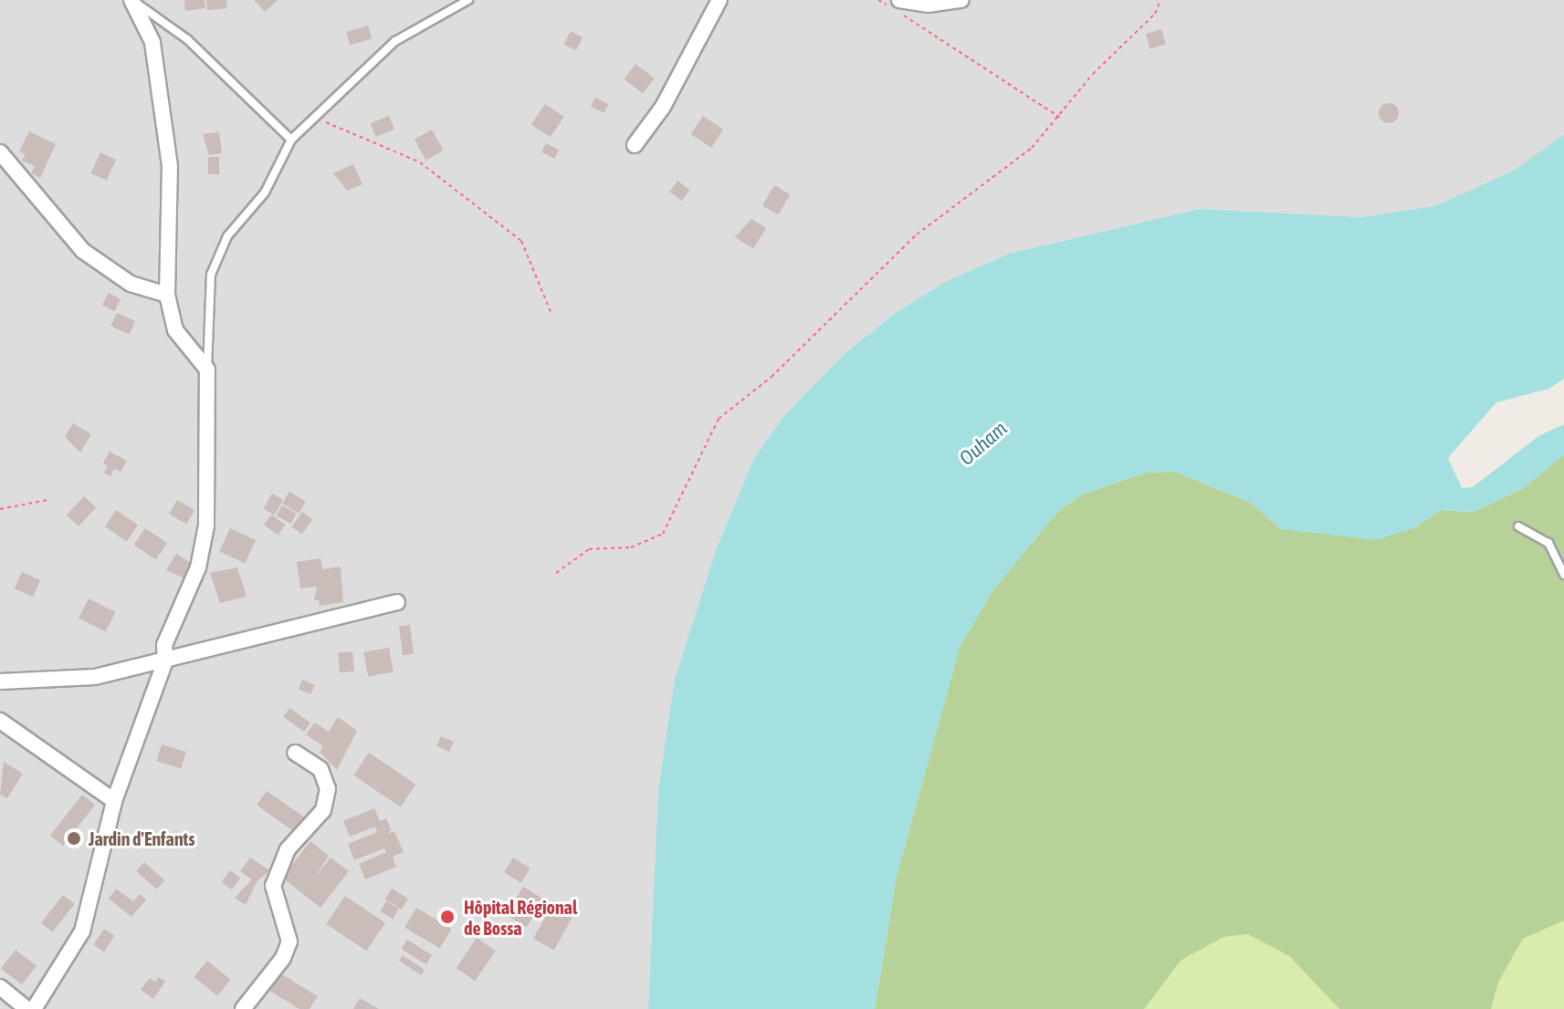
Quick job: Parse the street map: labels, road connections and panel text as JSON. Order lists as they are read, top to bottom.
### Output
{
  "water": ["Ouham"],
  "places": ["Jardin d'Enfants", "Hôpital Régional de Bossa"]
}
